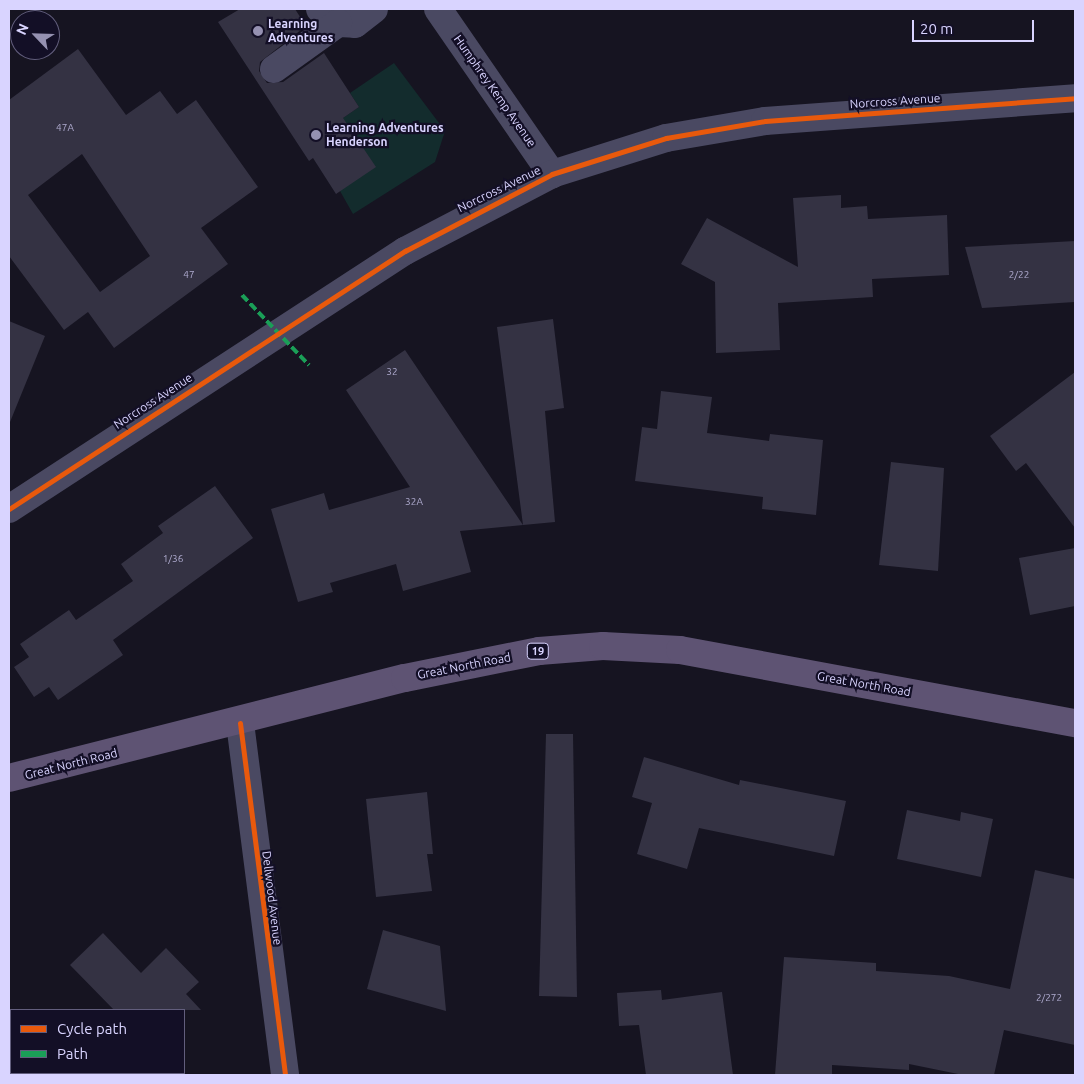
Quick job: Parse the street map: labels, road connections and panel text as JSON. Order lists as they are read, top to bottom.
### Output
{
  "streets": {
    "main road": ["19", "Great North Road"],
    "street": ["Humphrey Kemp Avenue", "Norcross Avenue", "Dellwood Avenue"]
  },
  "crossings": [
    ["Humphrey Kemp Avenue", "Norcross Avenue"],
    ["Great North Road", "Dellwood Avenue"]
  ],
  "places": ["Learning Adventures", "Learning Adventures Henderson"],
  "house_numbers": [
    "47A",
    "47",
    "2/22",
    "32",
    "32A",
    "1/36",
    "2/272"
  ],
  "legend": ["Cycle path", "Path"],
  "scale_bar": "20 m",
  "north": "top left"
}
